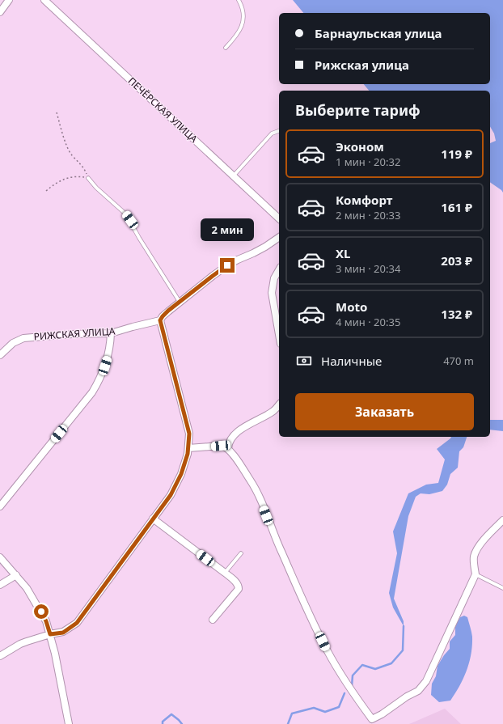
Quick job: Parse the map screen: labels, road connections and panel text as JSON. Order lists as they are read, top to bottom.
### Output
{
  "streets": {
    "street": ["ПЕЧЁРСКАЯ УЛИЦА", "РИЖСКАЯ УЛИЦА"]
  },
  "page": {
    "banner": ["Барнаульская улица", "Рижская улица"],
    "heading": "Выберите тариф",
    "list": [
      {
        "name": "Эконом",
        "note": "1 мин · 20:32",
        "value": "119 ₽"
      },
      {
        "name": "Комфорт",
        "note": "2 мин · 20:33",
        "value": "161 ₽"
      },
      {
        "name": "XL",
        "note": "3 мин · 20:34",
        "value": "203 ₽"
      },
      {
        "name": "Moto",
        "note": "4 мин · 20:35",
        "value": "132 ₽"
      }
    ],
    "bubble": "2 мин",
    "pay": ["Наличные", "470 m"],
    "buttons": "Заказать"
  }
}
